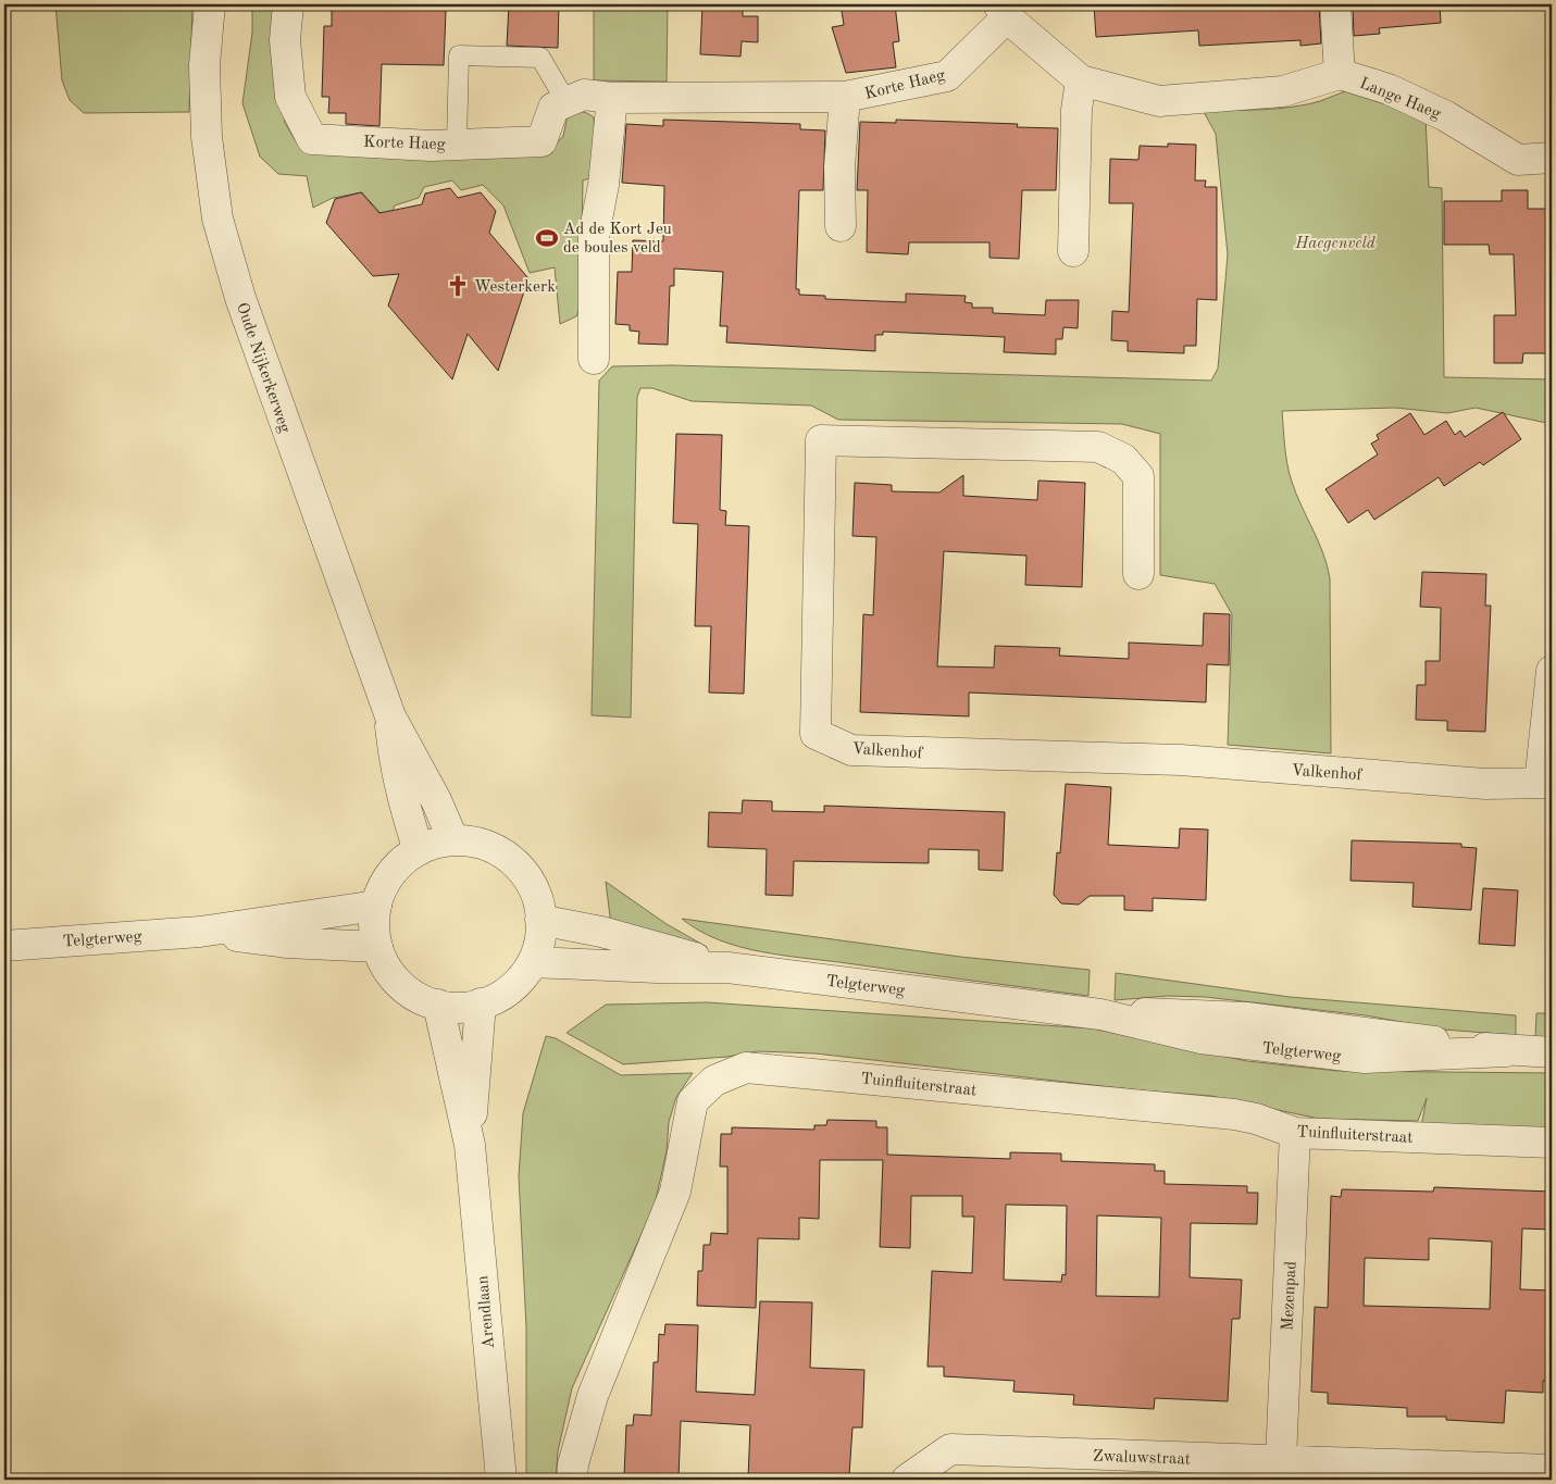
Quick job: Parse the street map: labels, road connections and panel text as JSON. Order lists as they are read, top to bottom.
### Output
{
  "streets": {
    "street": [
      "Korte Haeg",
      "Lange Haeg",
      "Oude Nijkerkerweg",
      "Valkenhof",
      "Telgterweg",
      "Tuinfluiterstraat",
      "Mezenpad",
      "Arendlaan",
      "Zwaluwstraat"
    ]
  },
  "crossings": [
    ["Korte Haeg", "Lange Haeg"],
    ["Oude Nijkerkerweg", "Telgterweg"],
    ["Oude Nijkerkerweg", "Arendlaan"],
    ["Telgterweg", "Arendlaan"],
    ["Tuinfluiterstraat", "Mezenpad"],
    ["Mezenpad", "Zwaluwstraat"]
  ],
  "parks": ["Haegenveld"],
  "places": {
    "sports": ["Ad de Kort Jeu de boules veld"],
    "church": ["Westerkerk"]
  }
}
